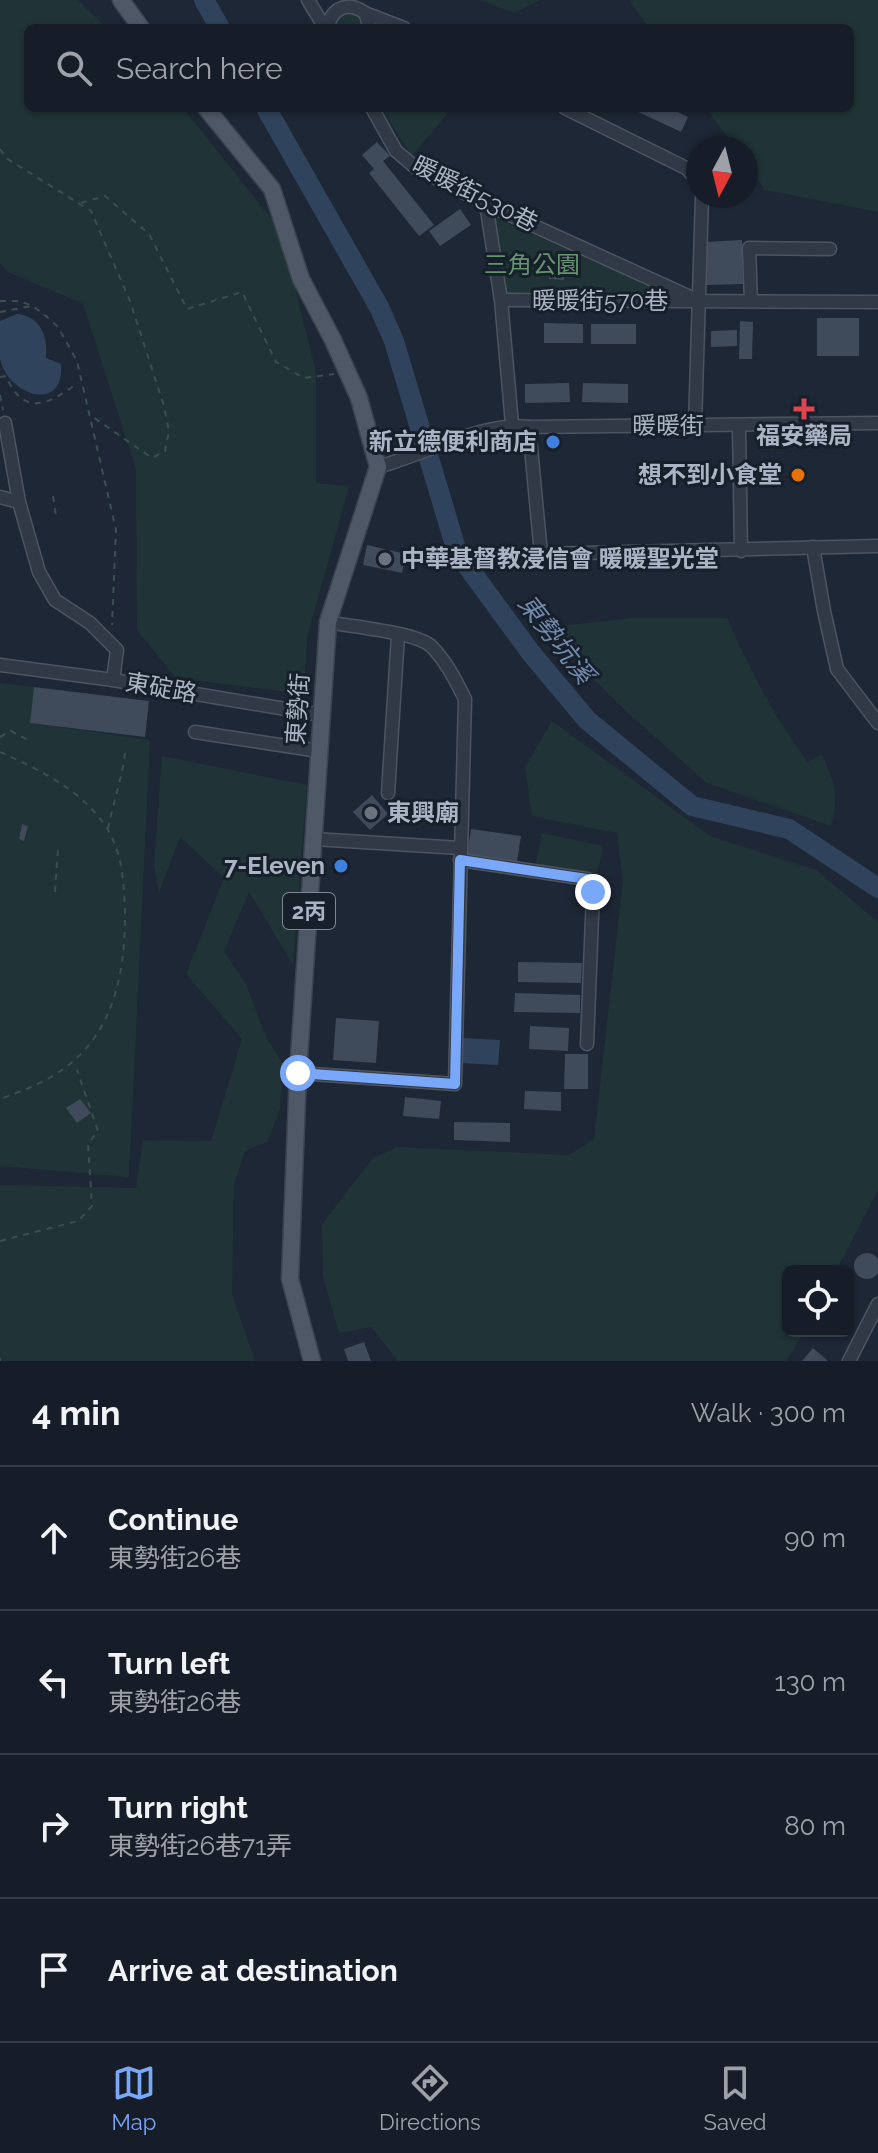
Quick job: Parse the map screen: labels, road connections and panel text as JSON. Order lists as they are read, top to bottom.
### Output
{
  "streets": {
    "main road": ["東勢街", "2丙"],
    "street": [
      "暖暖街530巷",
      "暖暖街570巷",
      "暖暖街",
      "東碇路"
    ]
  },
  "crossings": [
    ["暖暖街530巷", "暖暖街570巷"],
    ["暖暖街570巷", "暖暖街"],
    ["暖暖街", "東勢街"],
    ["東碇路", "東勢街"]
  ],
  "water": ["東勢坑溪"],
  "parks": ["三角公園"],
  "places": {
    "health": ["福安藥局"],
    "other": [
      "新立德便利商店",
      "想不到小食堂",
      "中華基督教浸信會 暖暖聖光堂",
      "東興廟",
      "7-Eleven"
    ]
  },
  "north": "bottom",
  "page": {
    "search": "Search here",
    "heading": ["4 min", "Walk · 300 m"],
    "list": [
      ["Continue", "東勢街26巷", "90 m"],
      ["Turn left", "東勢街26巷", "130 m"],
      ["Turn right", "東勢街26巷71弄", "80 m"],
      "Arrive at destination"
    ],
    "nav": ["Map", "Directions", "Saved"]
  }
}
